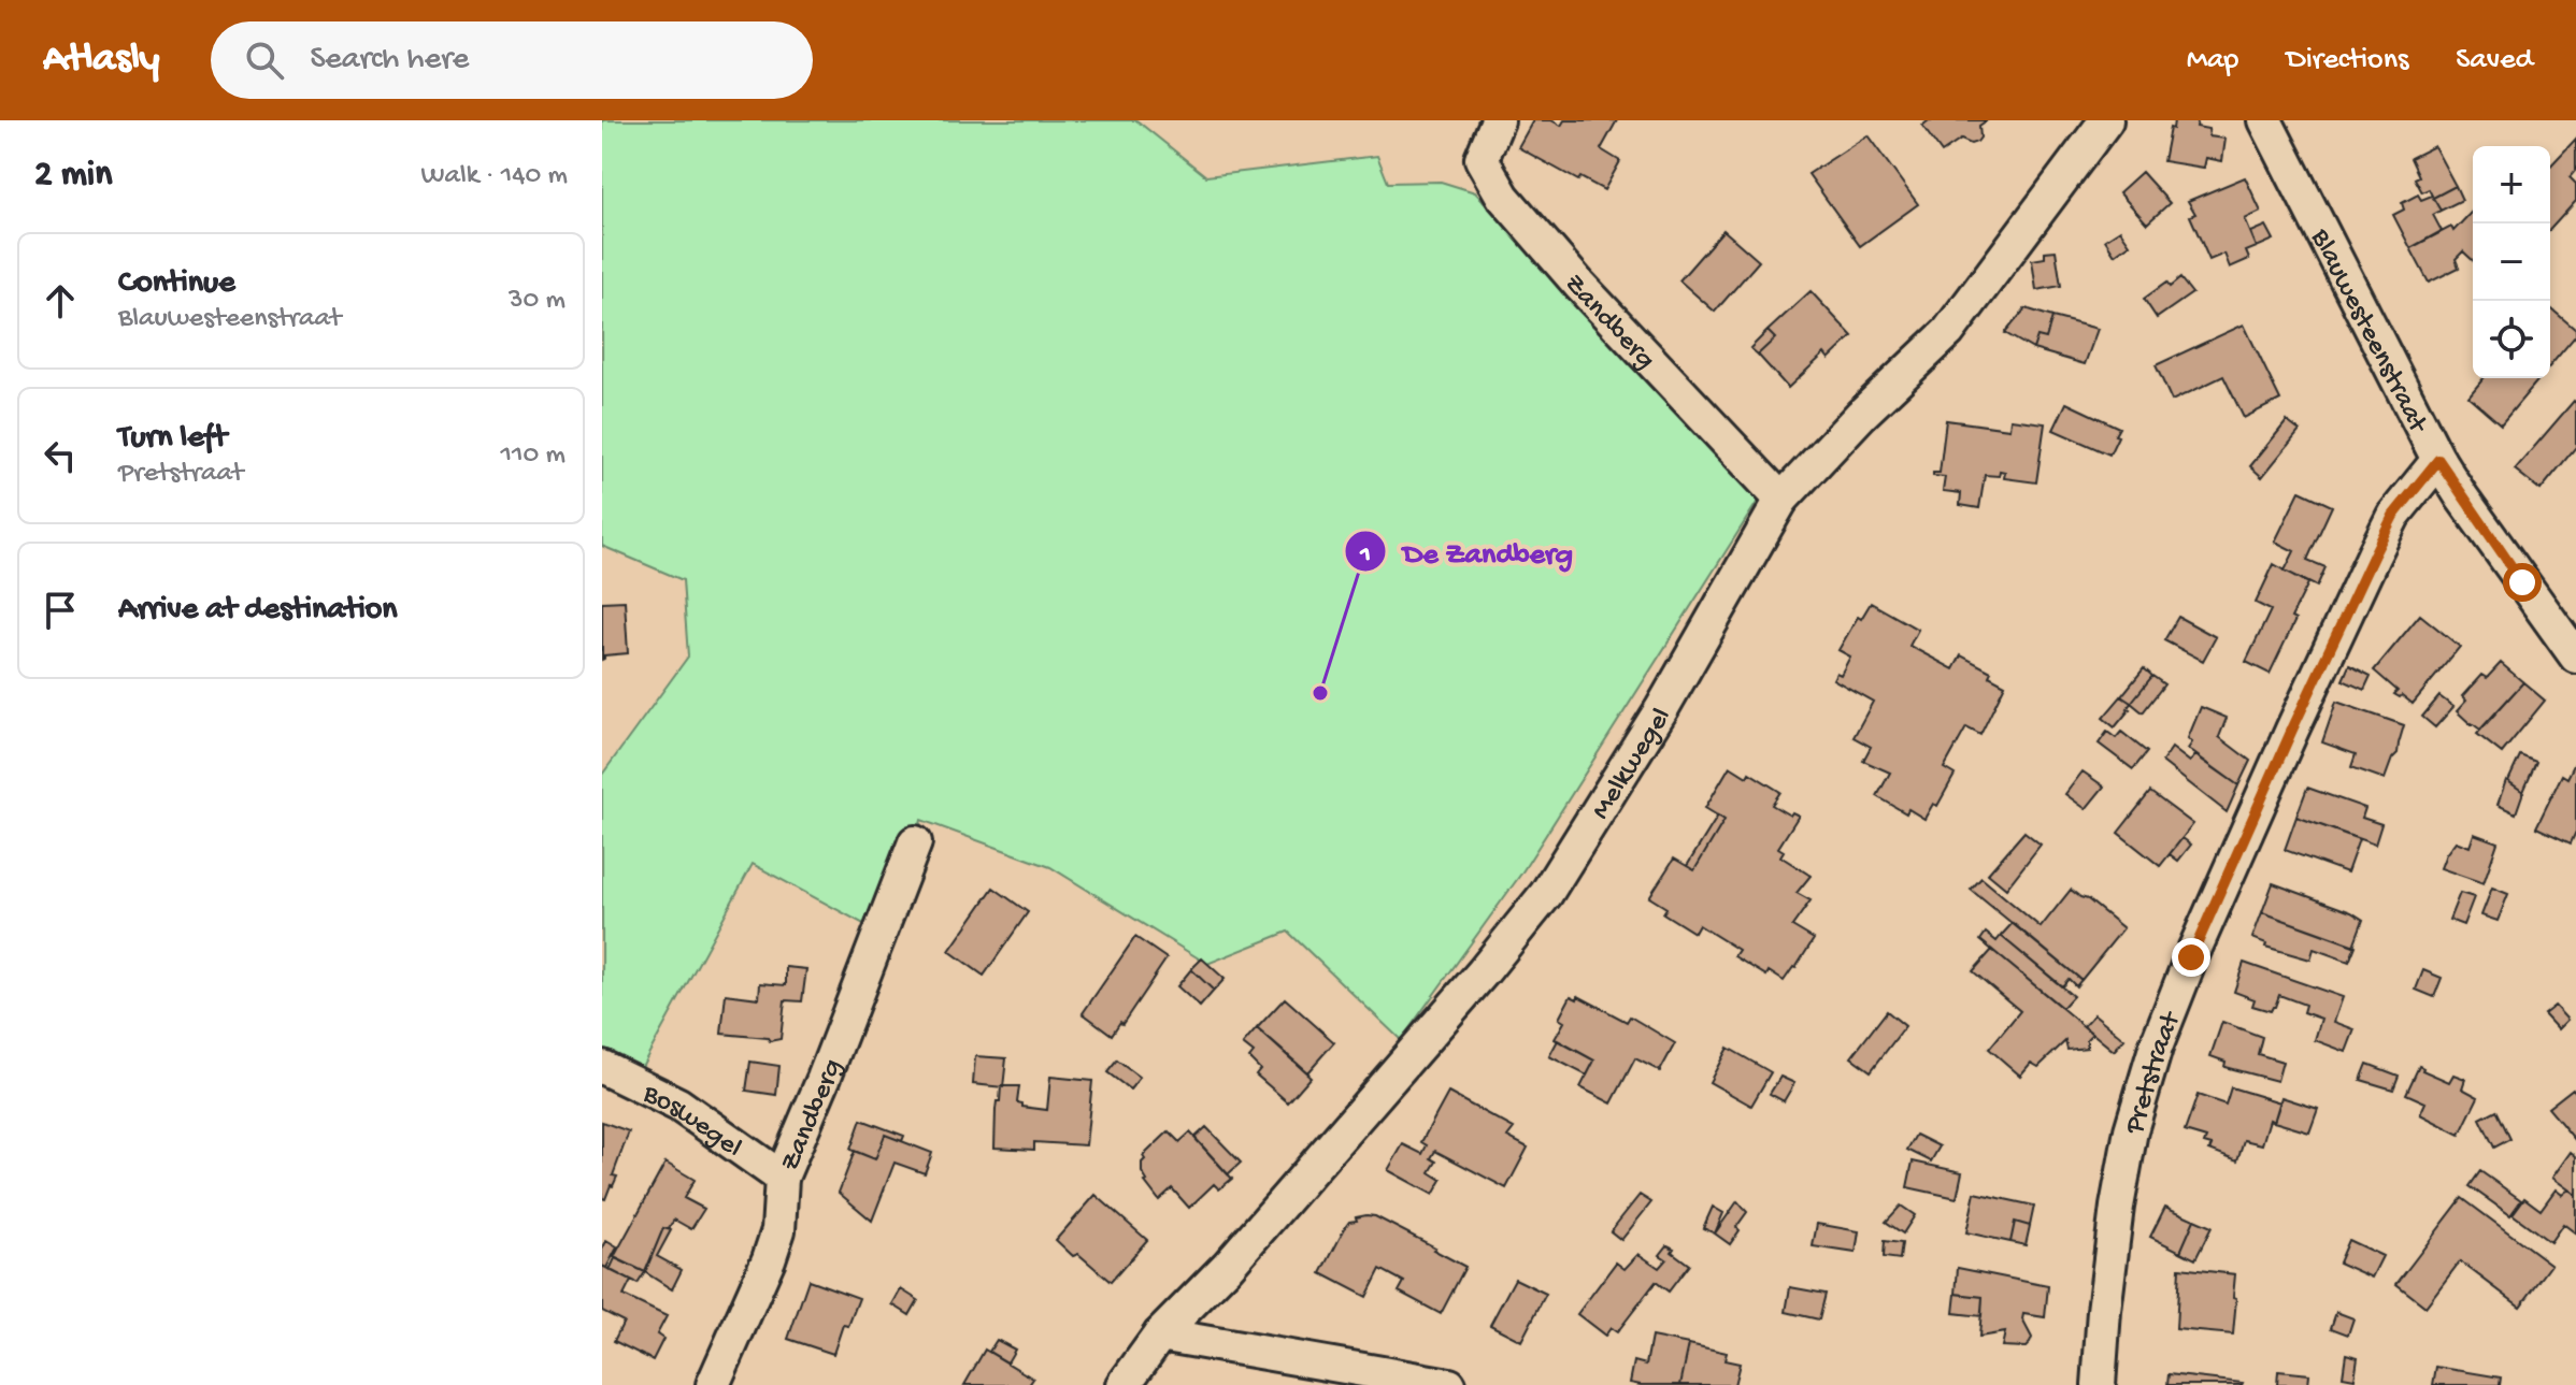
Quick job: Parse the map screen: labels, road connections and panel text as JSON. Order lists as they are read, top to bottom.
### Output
{
  "streets": {
    "street": [
      "Zandberg",
      "Blauwesteenstraat",
      "Melkwegel",
      "Pretstraat",
      "Boswegel"
    ]
  },
  "crossings": [
    ["Zandberg", "Melkwegel"],
    ["Zandberg", "Boswegel"],
    ["Blauwesteenstraat", "Pretstraat"]
  ],
  "places": ["De Zandberg"],
  "page": {
    "header": "Atlasly",
    "search": "Search here",
    "nav": ["Map", "Directions", "Saved"],
    "heading": ["2 min", "Walk · 140 m"],
    "map_buttons": ["+", "−"],
    "list": [
      ["Continue", "Blauwesteenstraat", "30 m"],
      ["Turn left", "Pretstraat", "110 m"],
      "Arrive at destination"
    ]
  }
}
